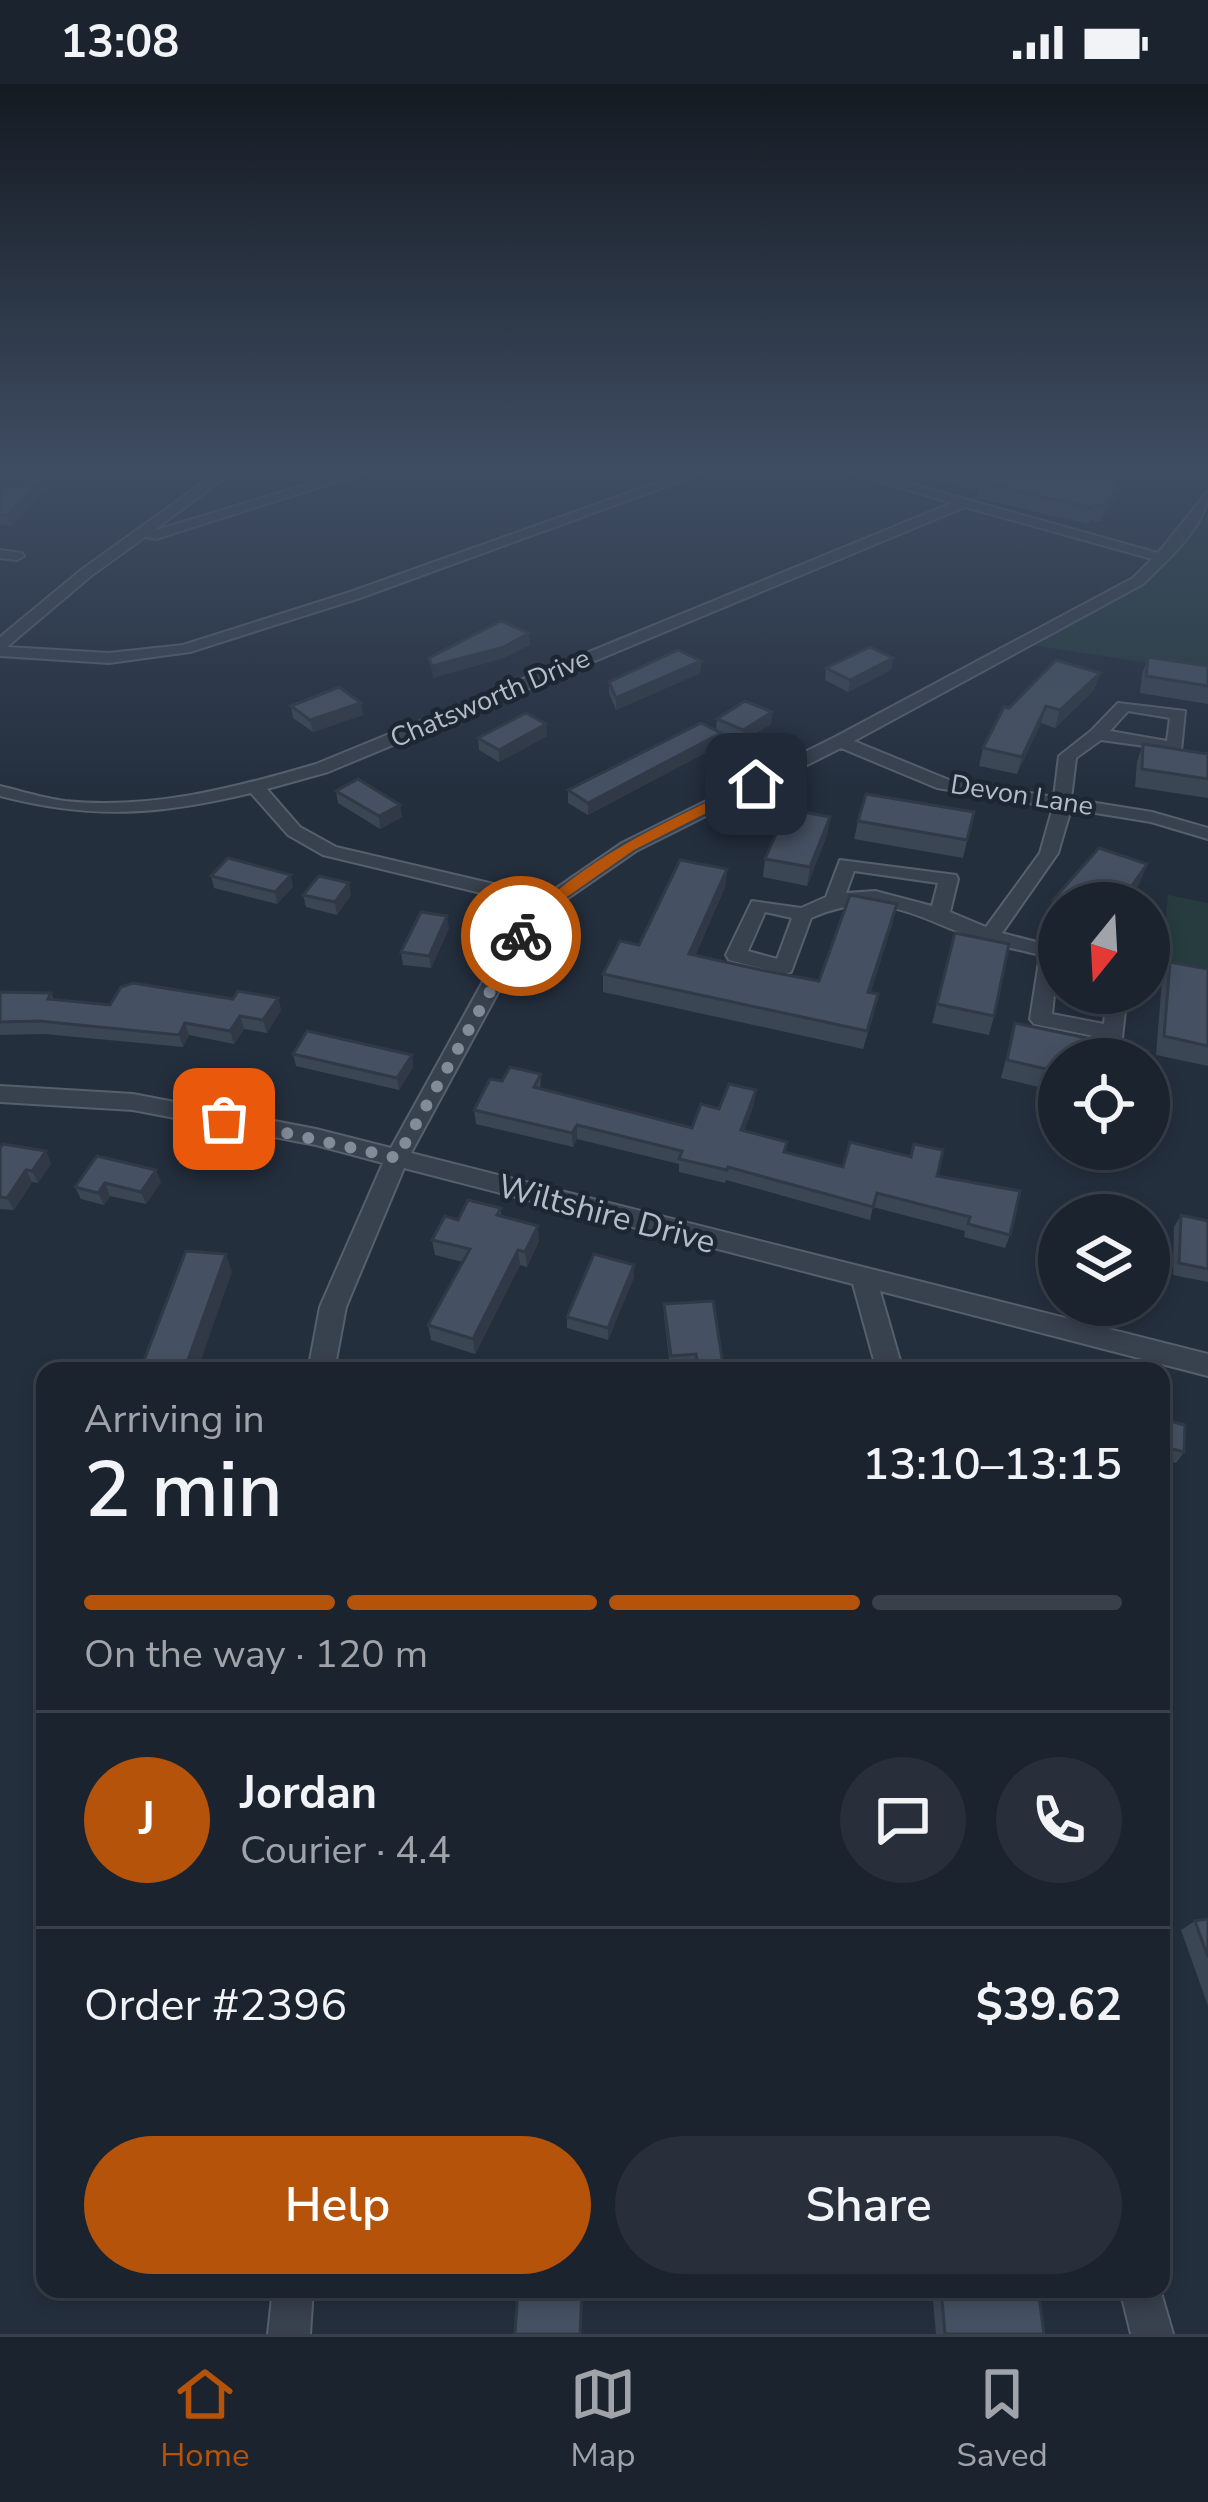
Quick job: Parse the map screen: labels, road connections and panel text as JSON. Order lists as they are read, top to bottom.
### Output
{
  "streets": {
    "street": ["Chatsworth Drive", "Devon Lane", "Wiltshire Drive"]
  },
  "north": "bottom",
  "page": {
    "status": "13:08",
    "heading": ["2 min", "Arriving in", "13:10–13:15"],
    "panel": [
      "Jordan",
      "Courier · 4.4",
      "Order #2396",
      "$39.62"
    ],
    "bar": "On the way · 120 m",
    "round": "J",
    "buttons": ["Help", "Share"],
    "tabs": ["Home", "Map", "Saved"]
  }
}
